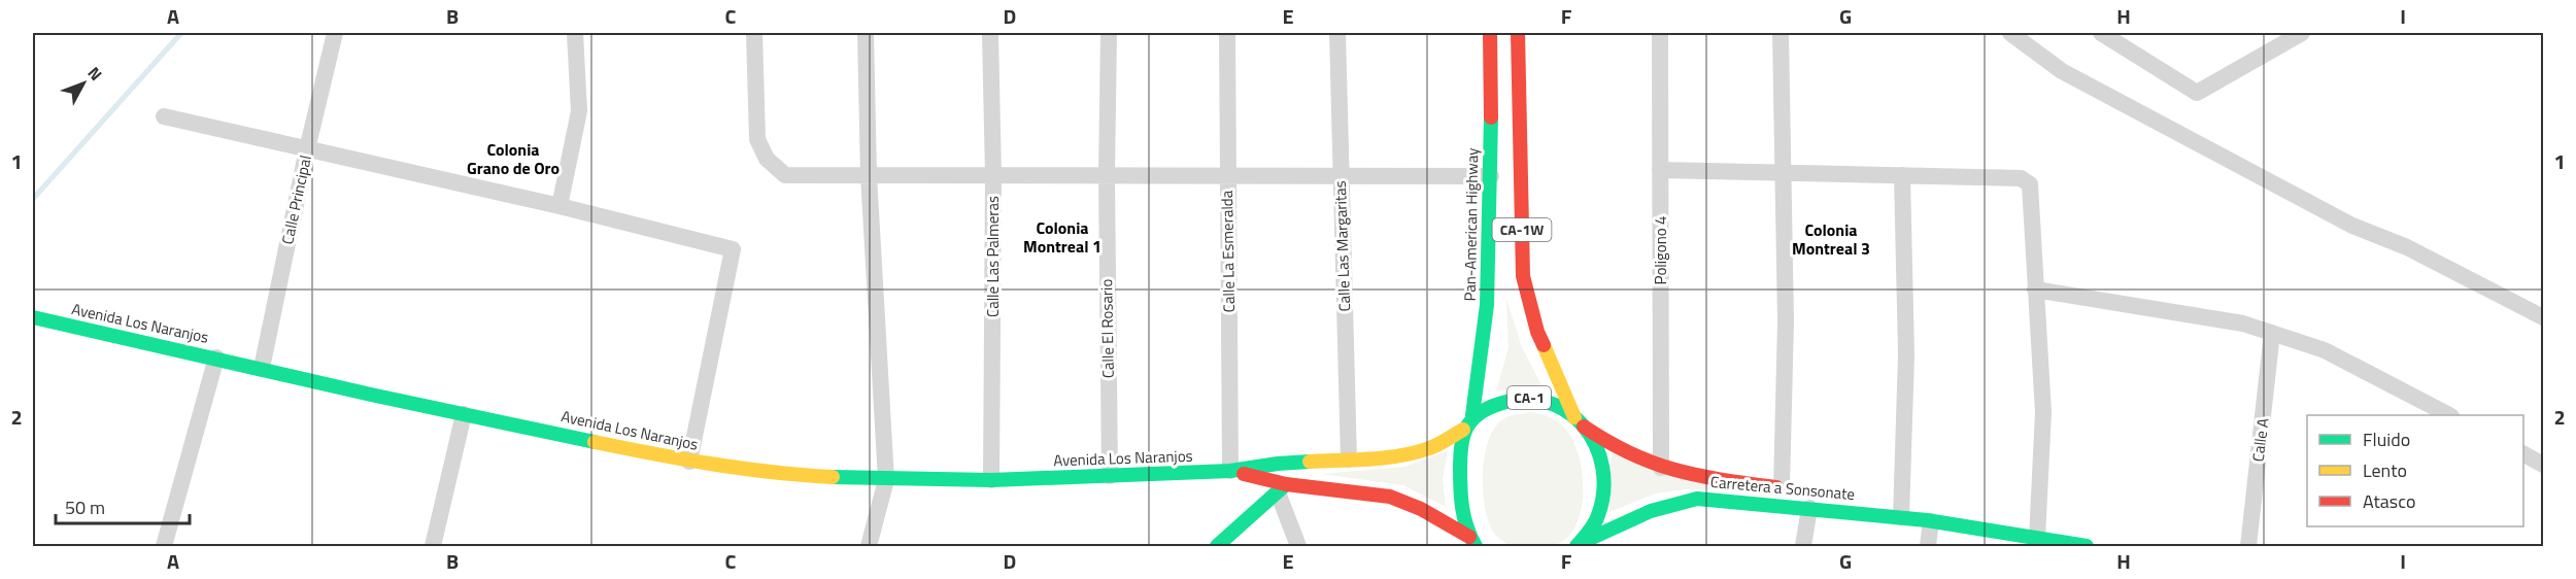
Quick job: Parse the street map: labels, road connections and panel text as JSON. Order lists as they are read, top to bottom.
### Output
{
  "streets": {
    "main road": [
      "Pan-American Highway",
      "CA-1W",
      "Avenida Los Naranjos",
      "CA-1",
      "Carretera a Sonsonate"
    ],
    "street": [
      "Calle Principal",
      "Calle Las Margaritas",
      "Poligono 4",
      "Calle La Esmeralda",
      "Calle Las Palmeras",
      "Calle El Rosario",
      "Calle A"
    ]
  },
  "crossings": [
    ["Calle Principal", "Avenida Los Naranjos"],
    ["Pan-American Highway", "CA-1"],
    ["CA-1W", "CA-1"],
    ["CA-1W", "Carretera a Sonsonate"],
    ["Calle Las Margaritas", "Avenida Los Naranjos"],
    ["Poligono 4", "Carretera a Sonsonate"],
    ["Calle La Esmeralda", "Avenida Los Naranjos"],
    ["Calle Las Palmeras", "Avenida Los Naranjos"],
    ["Avenida Los Naranjos", "Calle El Rosario"],
    ["CA-1", "Carretera a Sonsonate"]
  ],
  "districts": ["Colonia Grano de Oro", "Colonia Montreal 1", "Colonia Montreal 3"],
  "legend": ["Fluido", "Lento", "Atasco"],
  "scale_bar": "50 m",
  "north": "top right",
  "grid": {
    "columns": [
      "A",
      "B",
      "C",
      "D",
      "E",
      "F",
      "G",
      "H",
      "I"
    ],
    "rows": ["1", "2"]
  }
}
